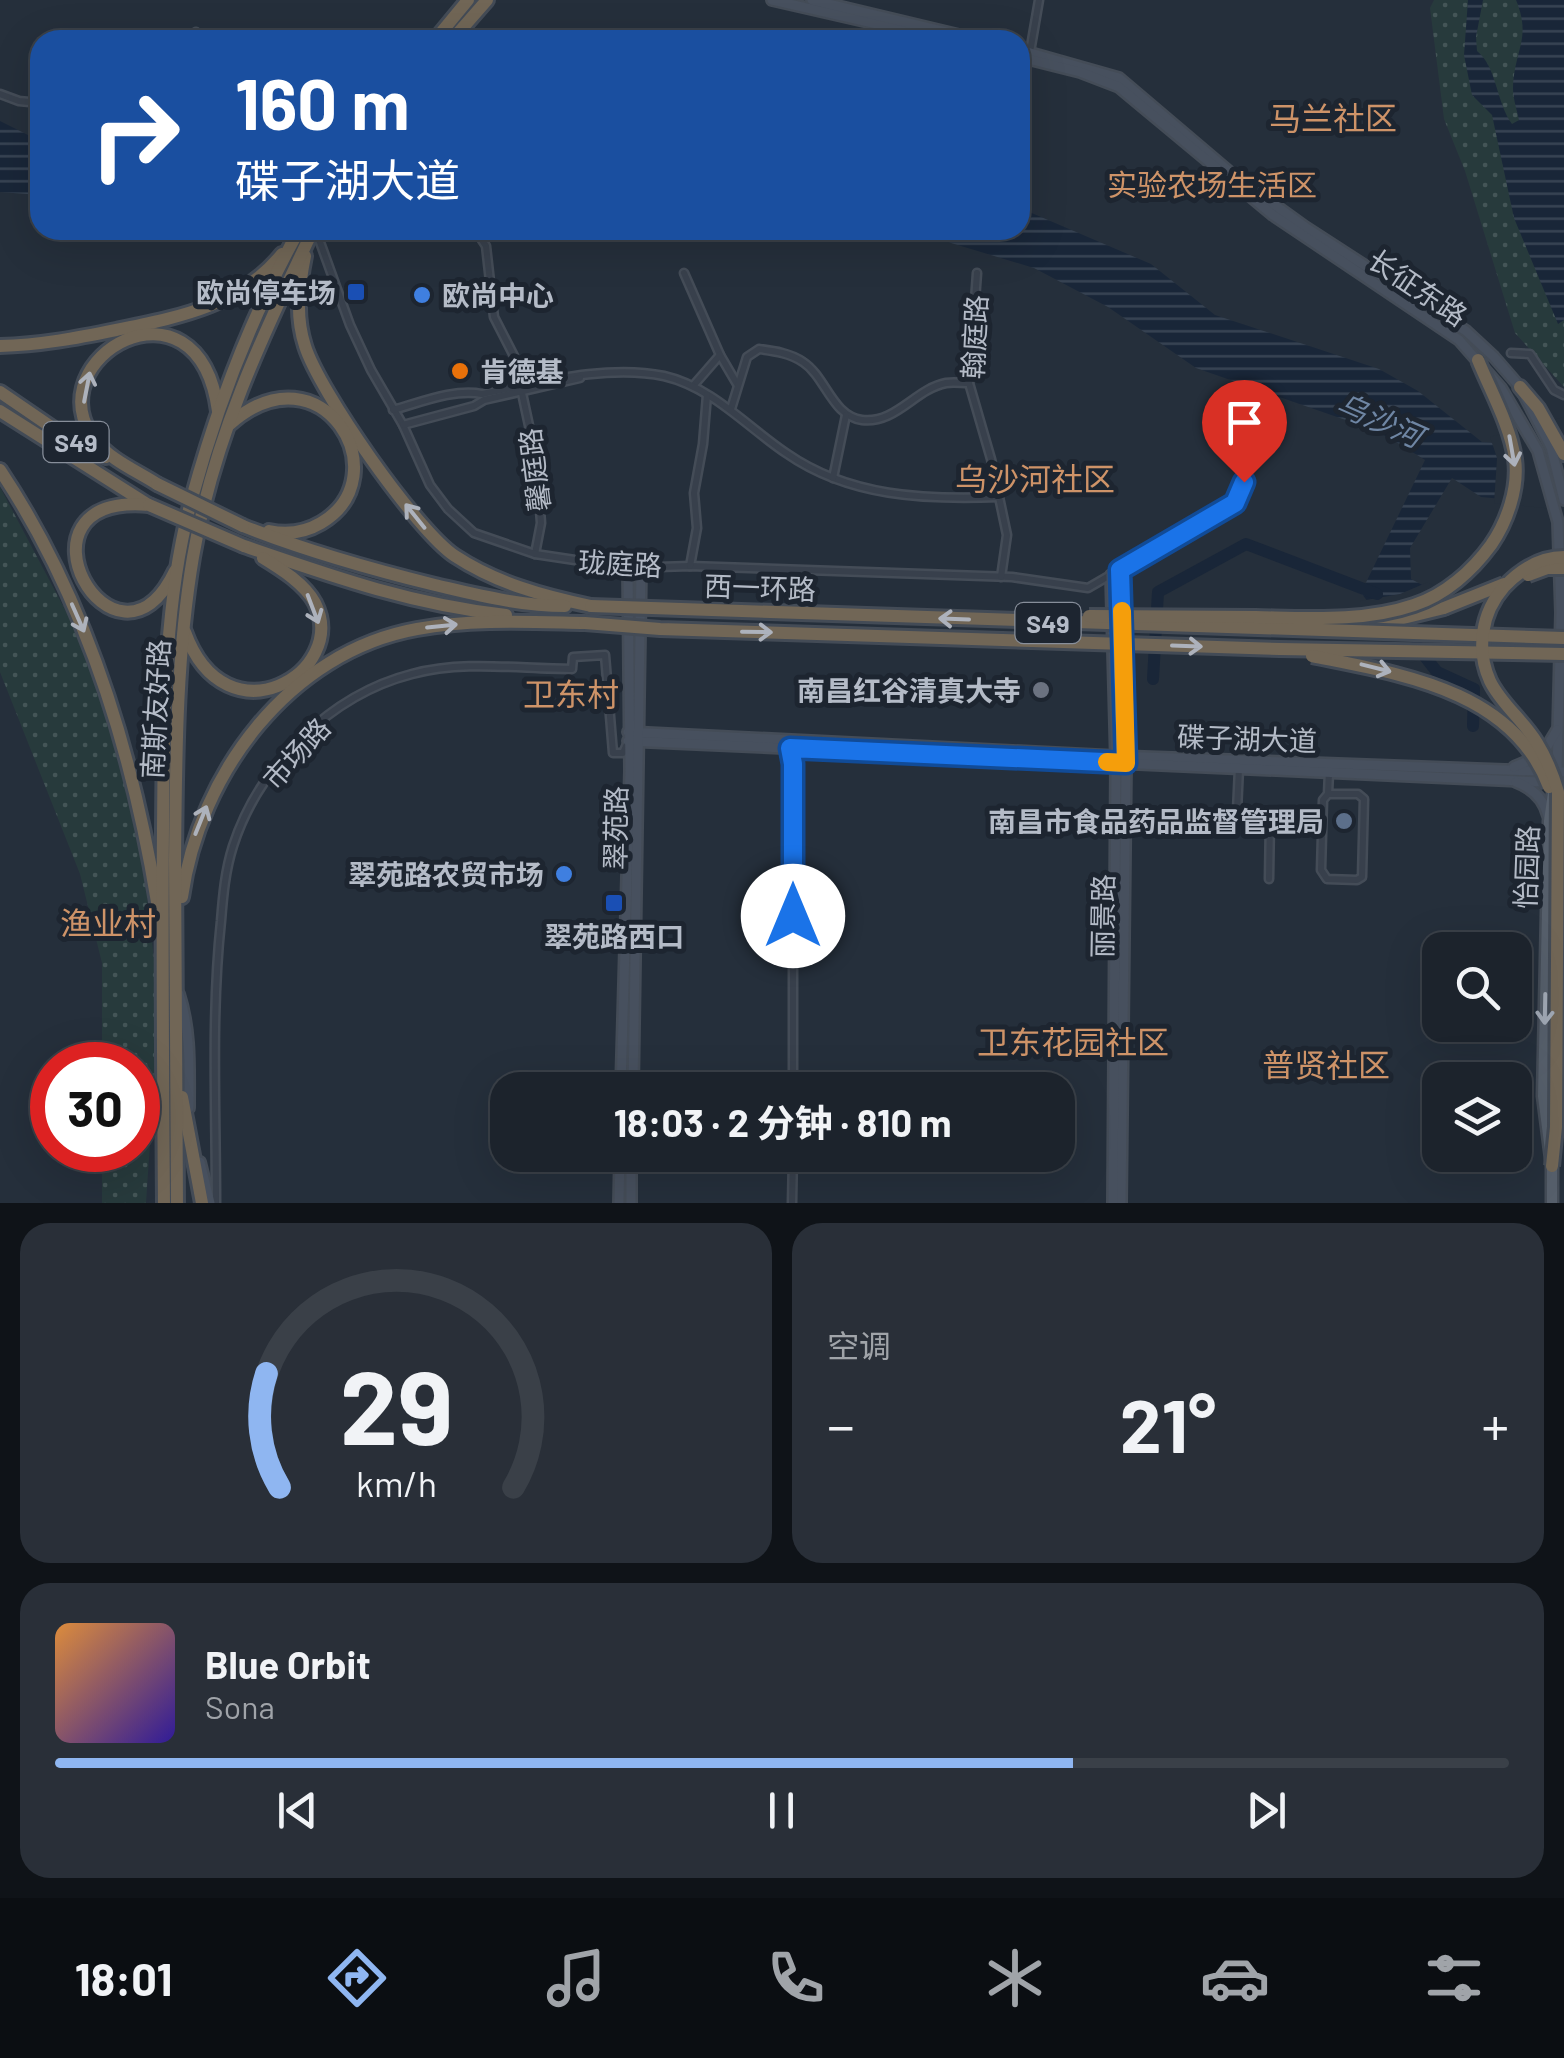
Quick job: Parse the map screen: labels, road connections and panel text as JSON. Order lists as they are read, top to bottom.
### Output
{
  "streets": {
    "highway": ["S49", "西一环路", "南斯友好路"],
    "main road": [
      "长征东路",
      "碟子湖大道",
      "翠苑路",
      "怡园路",
      "丽景路"
    ],
    "street": [
      "翰庭路",
      "馨庭路",
      "珑庭路",
      "市场路"
    ]
  },
  "crossings": [
    ["长征东路", "碟子湖大道"],
    ["长征东路", "怡园路"],
    ["翰庭路", "珑庭路"],
    ["馨庭路", "珑庭路"],
    ["珑庭路", "翠苑路"],
    ["珑庭路", "丽景路"],
    ["碟子湖大道", "市场路"],
    ["碟子湖大道", "翠苑路"],
    ["碟子湖大道", "怡园路"],
    ["碟子湖大道", "丽景路"],
    ["市场路", "翠苑路"]
  ],
  "one_way": ["怡园路"],
  "districts": [
    "马兰社区",
    "实验农场生活区",
    "乌沙河社区",
    "卫东村",
    "渔业村",
    "卫东花园社区",
    "普贤社区"
  ],
  "water": ["乌沙河"],
  "places": {
    "transit": ["欧尚停车场", "翠苑路西口"],
    "other": [
      "欧尚中心",
      "肯德基",
      "南昌红谷清真大寺",
      "南昌市食品药品监督管理局",
      "翠苑路农贸市场"
    ]
  },
  "page": {
    "turn": ["160 m", "碟子湖大道"],
    "limit": "30",
    "trip": "18:03 · 2 分钟 · 810 m",
    "tile": "空调",
    "heat": ["−", "21°", "+"],
    "song": ["Blue Orbit", "Sona"],
    "tabs": "18:01",
    "gauge": ["29", "km/h"]
  }
}
